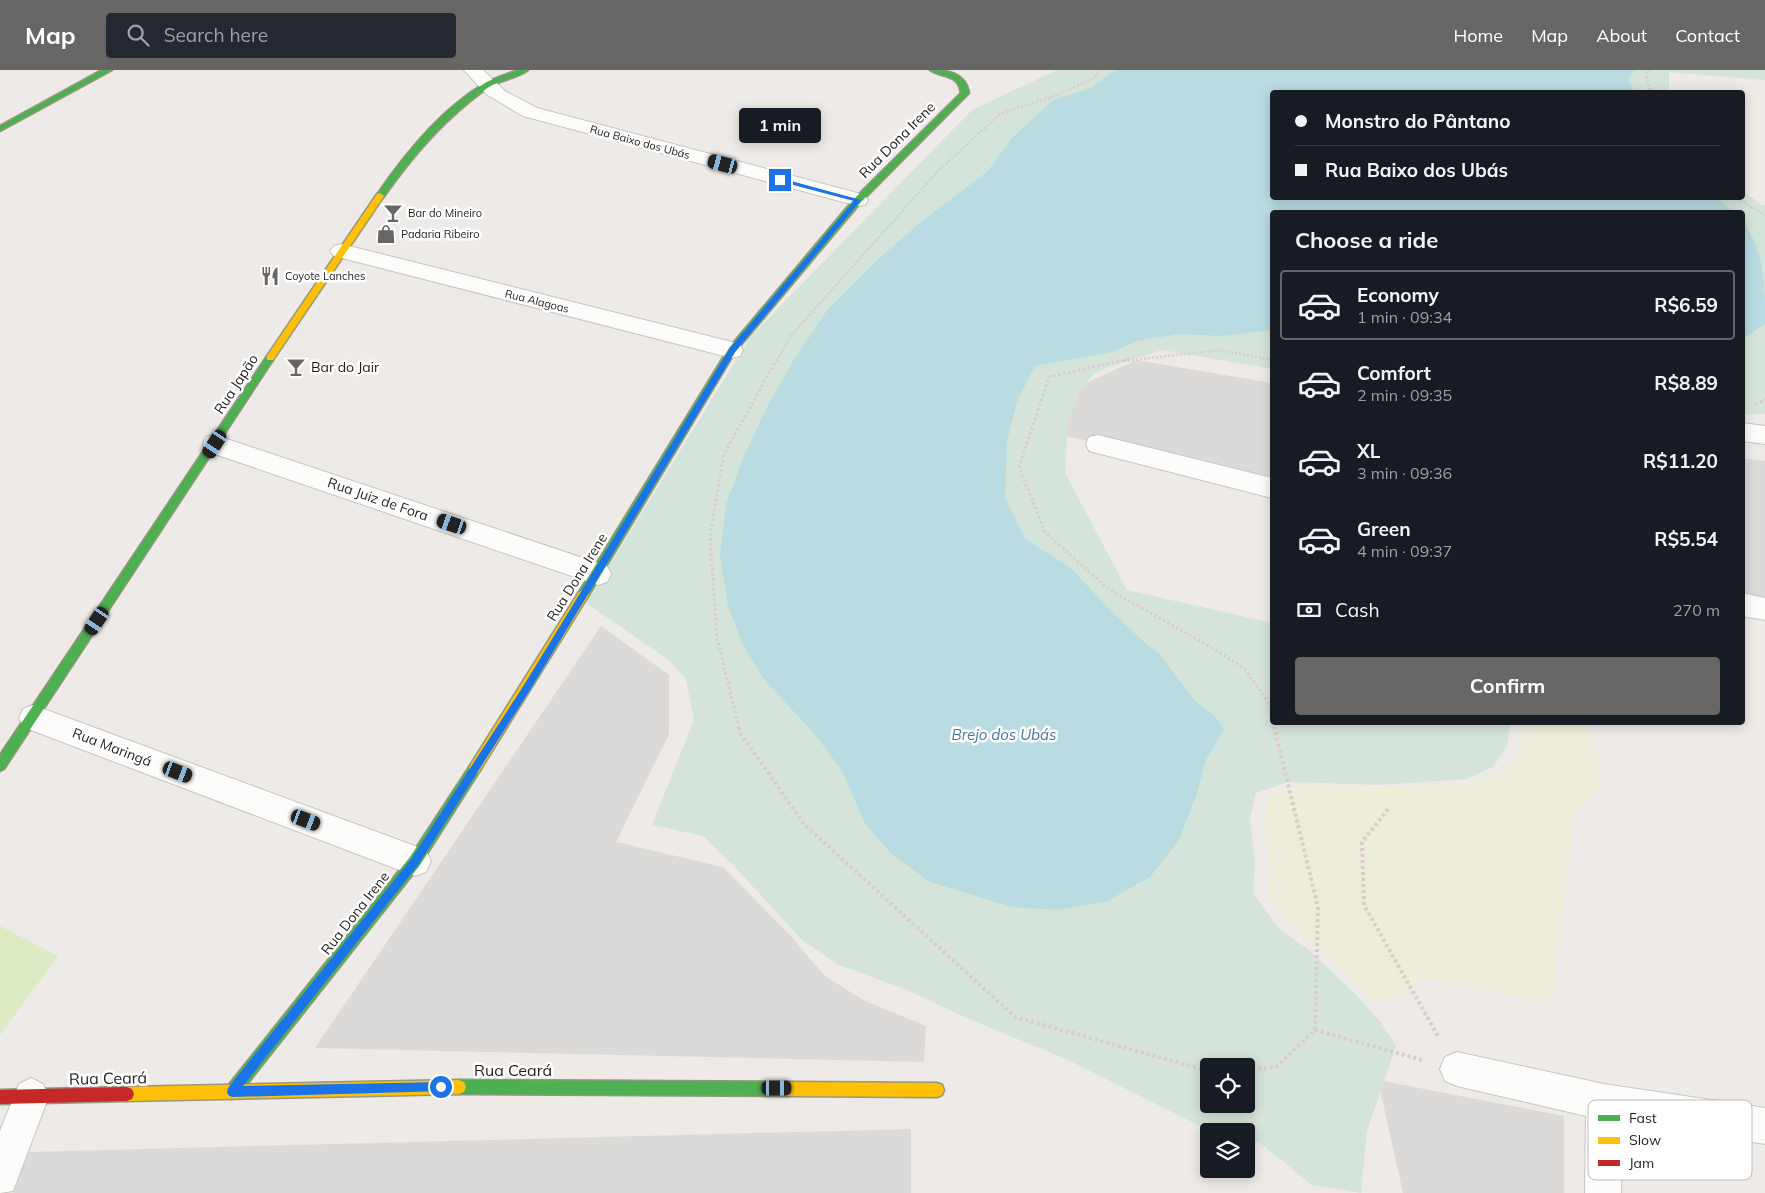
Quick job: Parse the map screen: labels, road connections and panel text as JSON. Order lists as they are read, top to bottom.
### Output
{
  "streets": {
    "street": [
      "Rua Dona Irene",
      "Rua Baixo dos Ubás",
      "Rua Alagoas",
      "Rua Japão",
      "Rua Juiz de Fora",
      "Rua Maringá",
      "Rua Ceará"
    ]
  },
  "crossings": [
    ["Rua Dona Irene", "Rua Baixo dos Ubás"],
    ["Rua Dona Irene", "Rua Alagoas"],
    ["Rua Dona Irene", "Rua Juiz de Fora"],
    ["Rua Dona Irene", "Rua Maringá"],
    ["Rua Dona Irene", "Rua Ceará"],
    ["Rua Baixo dos Ubás", "Rua Japão"],
    ["Rua Alagoas", "Rua Japão"],
    ["Rua Japão", "Rua Juiz de Fora"],
    ["Rua Japão", "Rua Maringá"]
  ],
  "water": ["Brejo dos Ubás"],
  "places": {
    "bar": ["Bar do Mineiro", "Bar do Jair"],
    "shop": ["Padaria Ribeiro"],
    "restaurant": ["Coyote Lanches"]
  },
  "legend": ["Fast", "Slow", "Jam"],
  "page": {
    "header": "Map",
    "search": "Search here",
    "nav": [
      "Home",
      "Map",
      "About",
      "Contact"
    ],
    "banner": ["Monstro do Pântano", "Rua Baixo dos Ubás"],
    "bubble": "1 min",
    "heading": "Choose a ride",
    "list": [
      {
        "name": "Economy",
        "note": "1 min · 09:34",
        "value": "R$6.59"
      },
      {
        "name": "Comfort",
        "note": "2 min · 09:35",
        "value": "R$8.89"
      },
      {
        "name": "XL",
        "note": "3 min · 09:36",
        "value": "R$11.20"
      },
      {
        "name": "Green",
        "note": "4 min · 09:37",
        "value": "R$5.54"
      }
    ],
    "pay": ["Cash", "270 m"],
    "buttons": "Confirm"
  }
}
